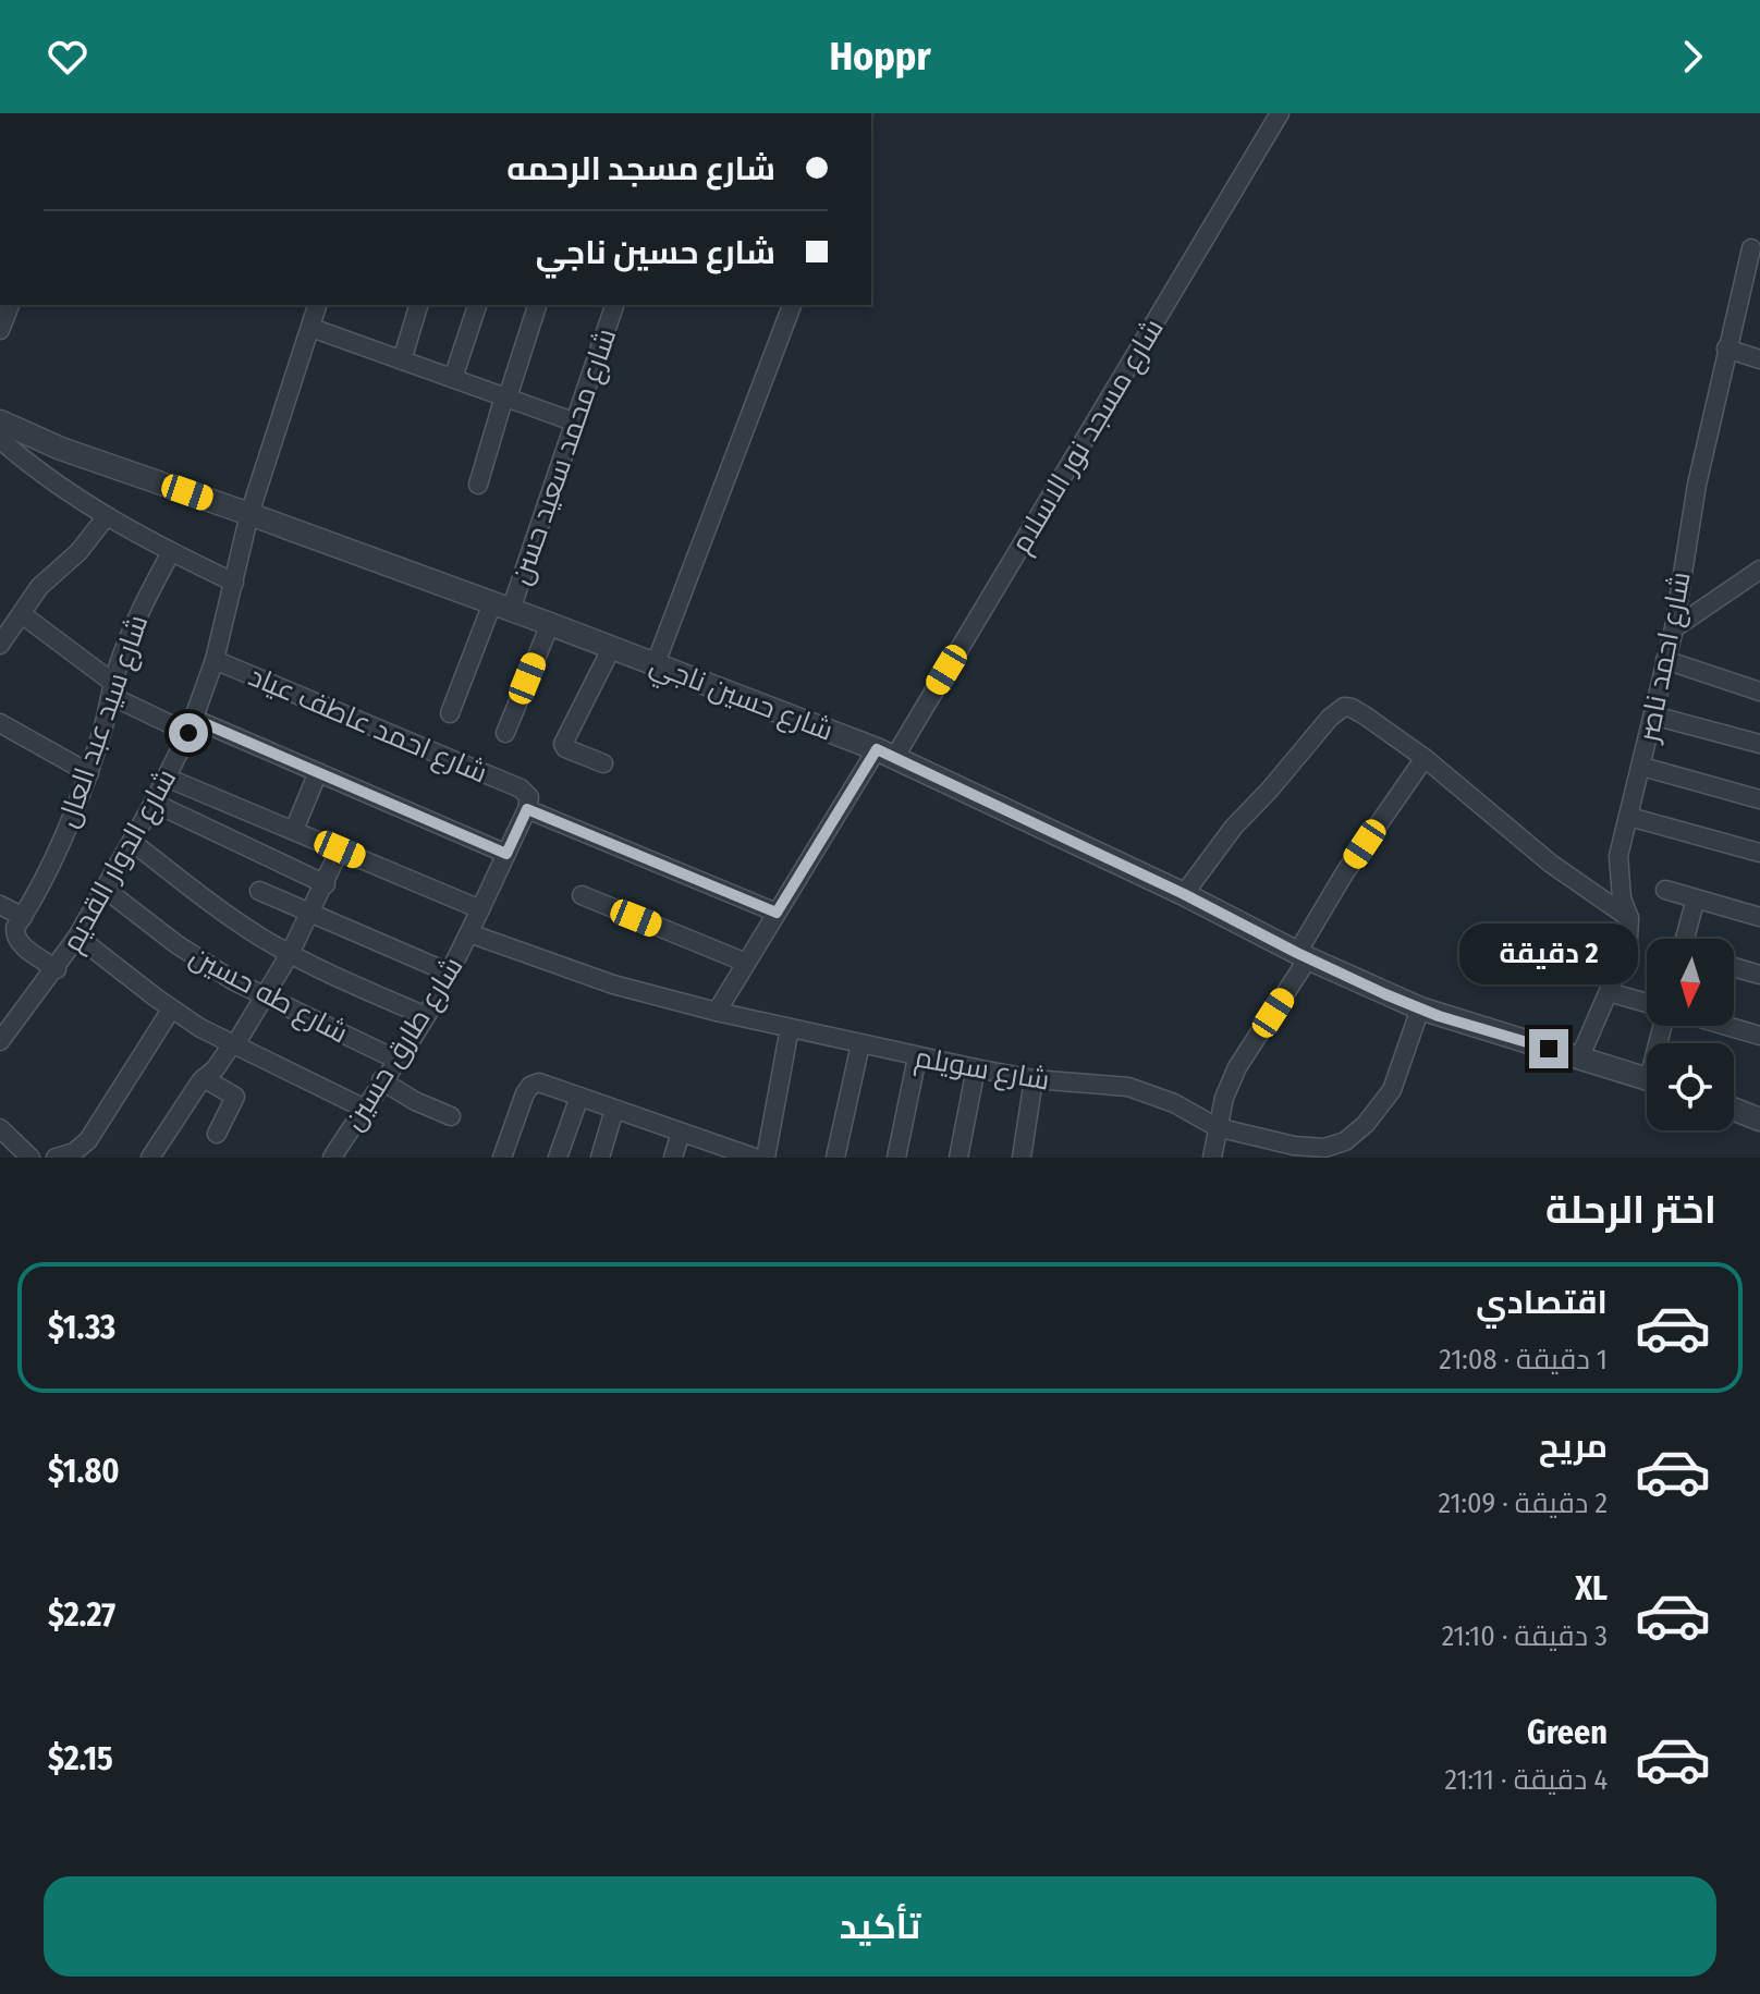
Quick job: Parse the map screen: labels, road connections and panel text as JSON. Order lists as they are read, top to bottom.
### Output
{
  "streets": {
    "street": [
      "شارع مسجد نور الاسلام",
      "شارع محمد سعيد حسن",
      "شارع احمد ناصر",
      "شارع حسين ناجي",
      "شارع سيد عبد العال",
      "شارع احمد عاطف عياد",
      "شارع الدوار القديم",
      "شارع طه حسين",
      "شارع طارق حسين",
      "شارع سويلم"
    ]
  },
  "crossings": [
    ["شارع مسجد نور الاسلام", "شارع حسين ناجي"],
    ["شارع مسجد نور الاسلام", "شارع سويلم"],
    ["شارع محمد سعيد حسن", "شارع حسين ناجي"],
    ["شارع احمد ناصر", "شارع حسين ناجي"],
    ["شارع حسين ناجي", "شارع الدوار القديم"],
    ["شارع حسين ناجي", "شارع سويلم"],
    ["شارع احمد عاطف عياد", "شارع الدوار القديم"],
    ["شارع احمد عاطف عياد", "شارع طارق حسين"],
    ["شارع الدوار القديم", "شارع طه حسين"],
    ["شارع طه حسين", "شارع طارق حسين"],
    ["شارع طارق حسين", "شارع سويلم"]
  ],
  "north": "bottom",
  "page": {
    "header": "Hoppr",
    "banner": ["شارع مسجد الرحمه", "شارع حسين ناجي"],
    "bubble": "2 دقيقة",
    "heading": "اختر الرحلة",
    "list": [
      {
        "name": "اقتصادي",
        "note": "1 دقيقة · 21:08",
        "value": "$1.33"
      },
      {
        "name": "مريح",
        "note": "2 دقيقة · 21:09",
        "value": "$1.80"
      },
      {
        "name": "XL",
        "note": "3 دقيقة · 21:10",
        "value": "$2.27"
      },
      {
        "name": "Green",
        "note": "4 دقيقة · 21:11",
        "value": "$2.15"
      }
    ],
    "buttons": "تأكيد"
  }
}
